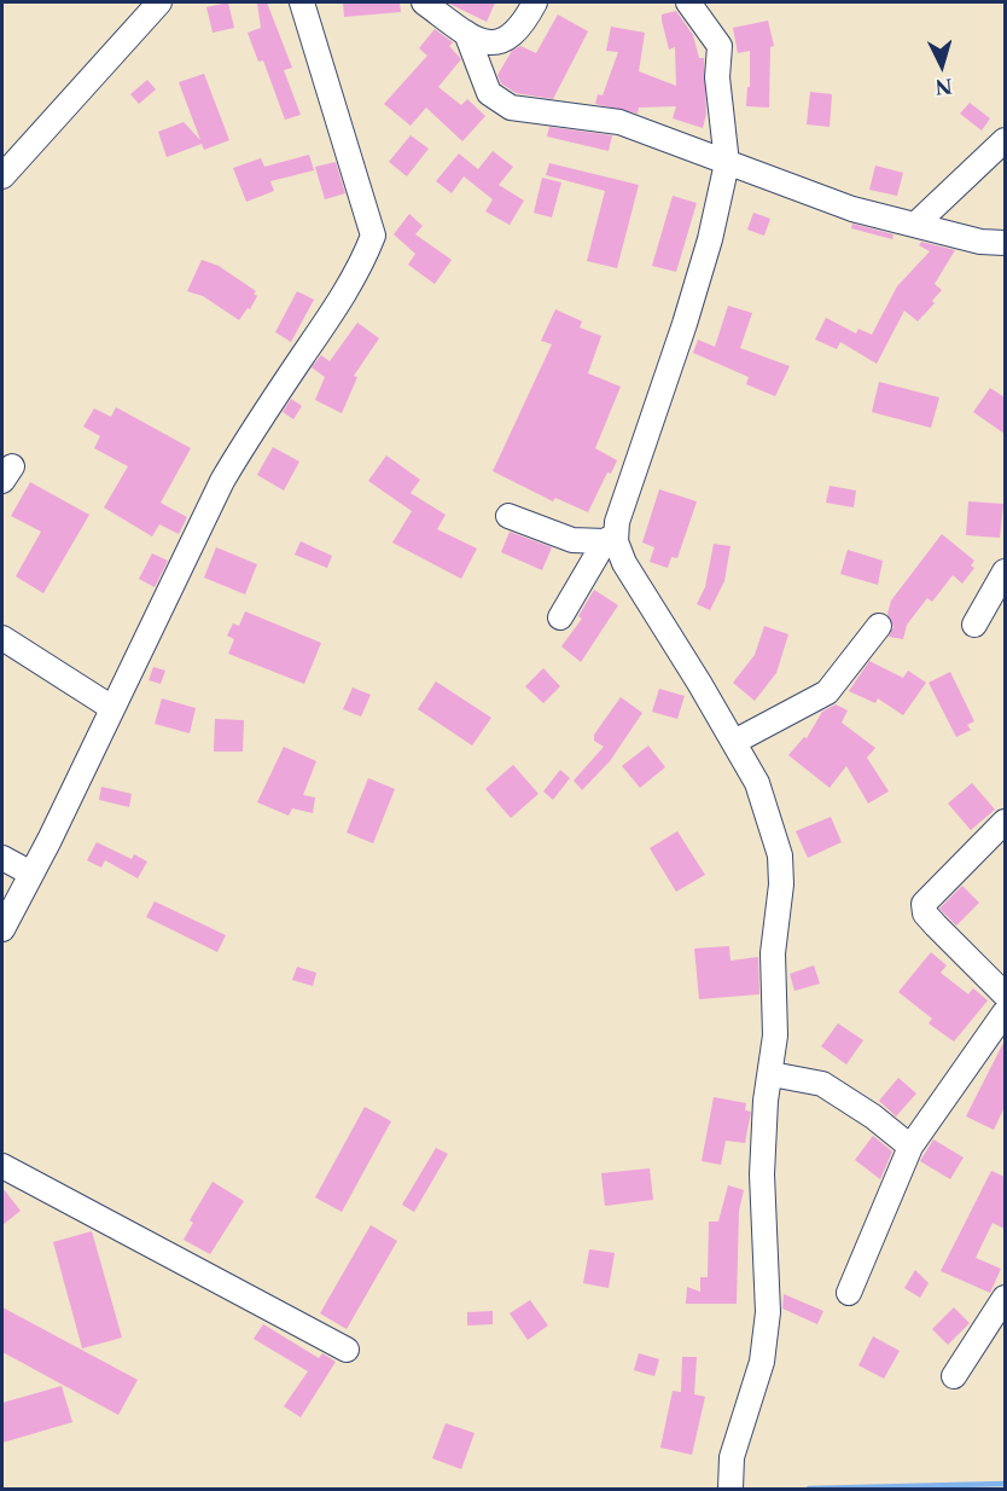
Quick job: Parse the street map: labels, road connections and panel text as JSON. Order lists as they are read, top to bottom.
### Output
{
  "north": "bottom"
}
